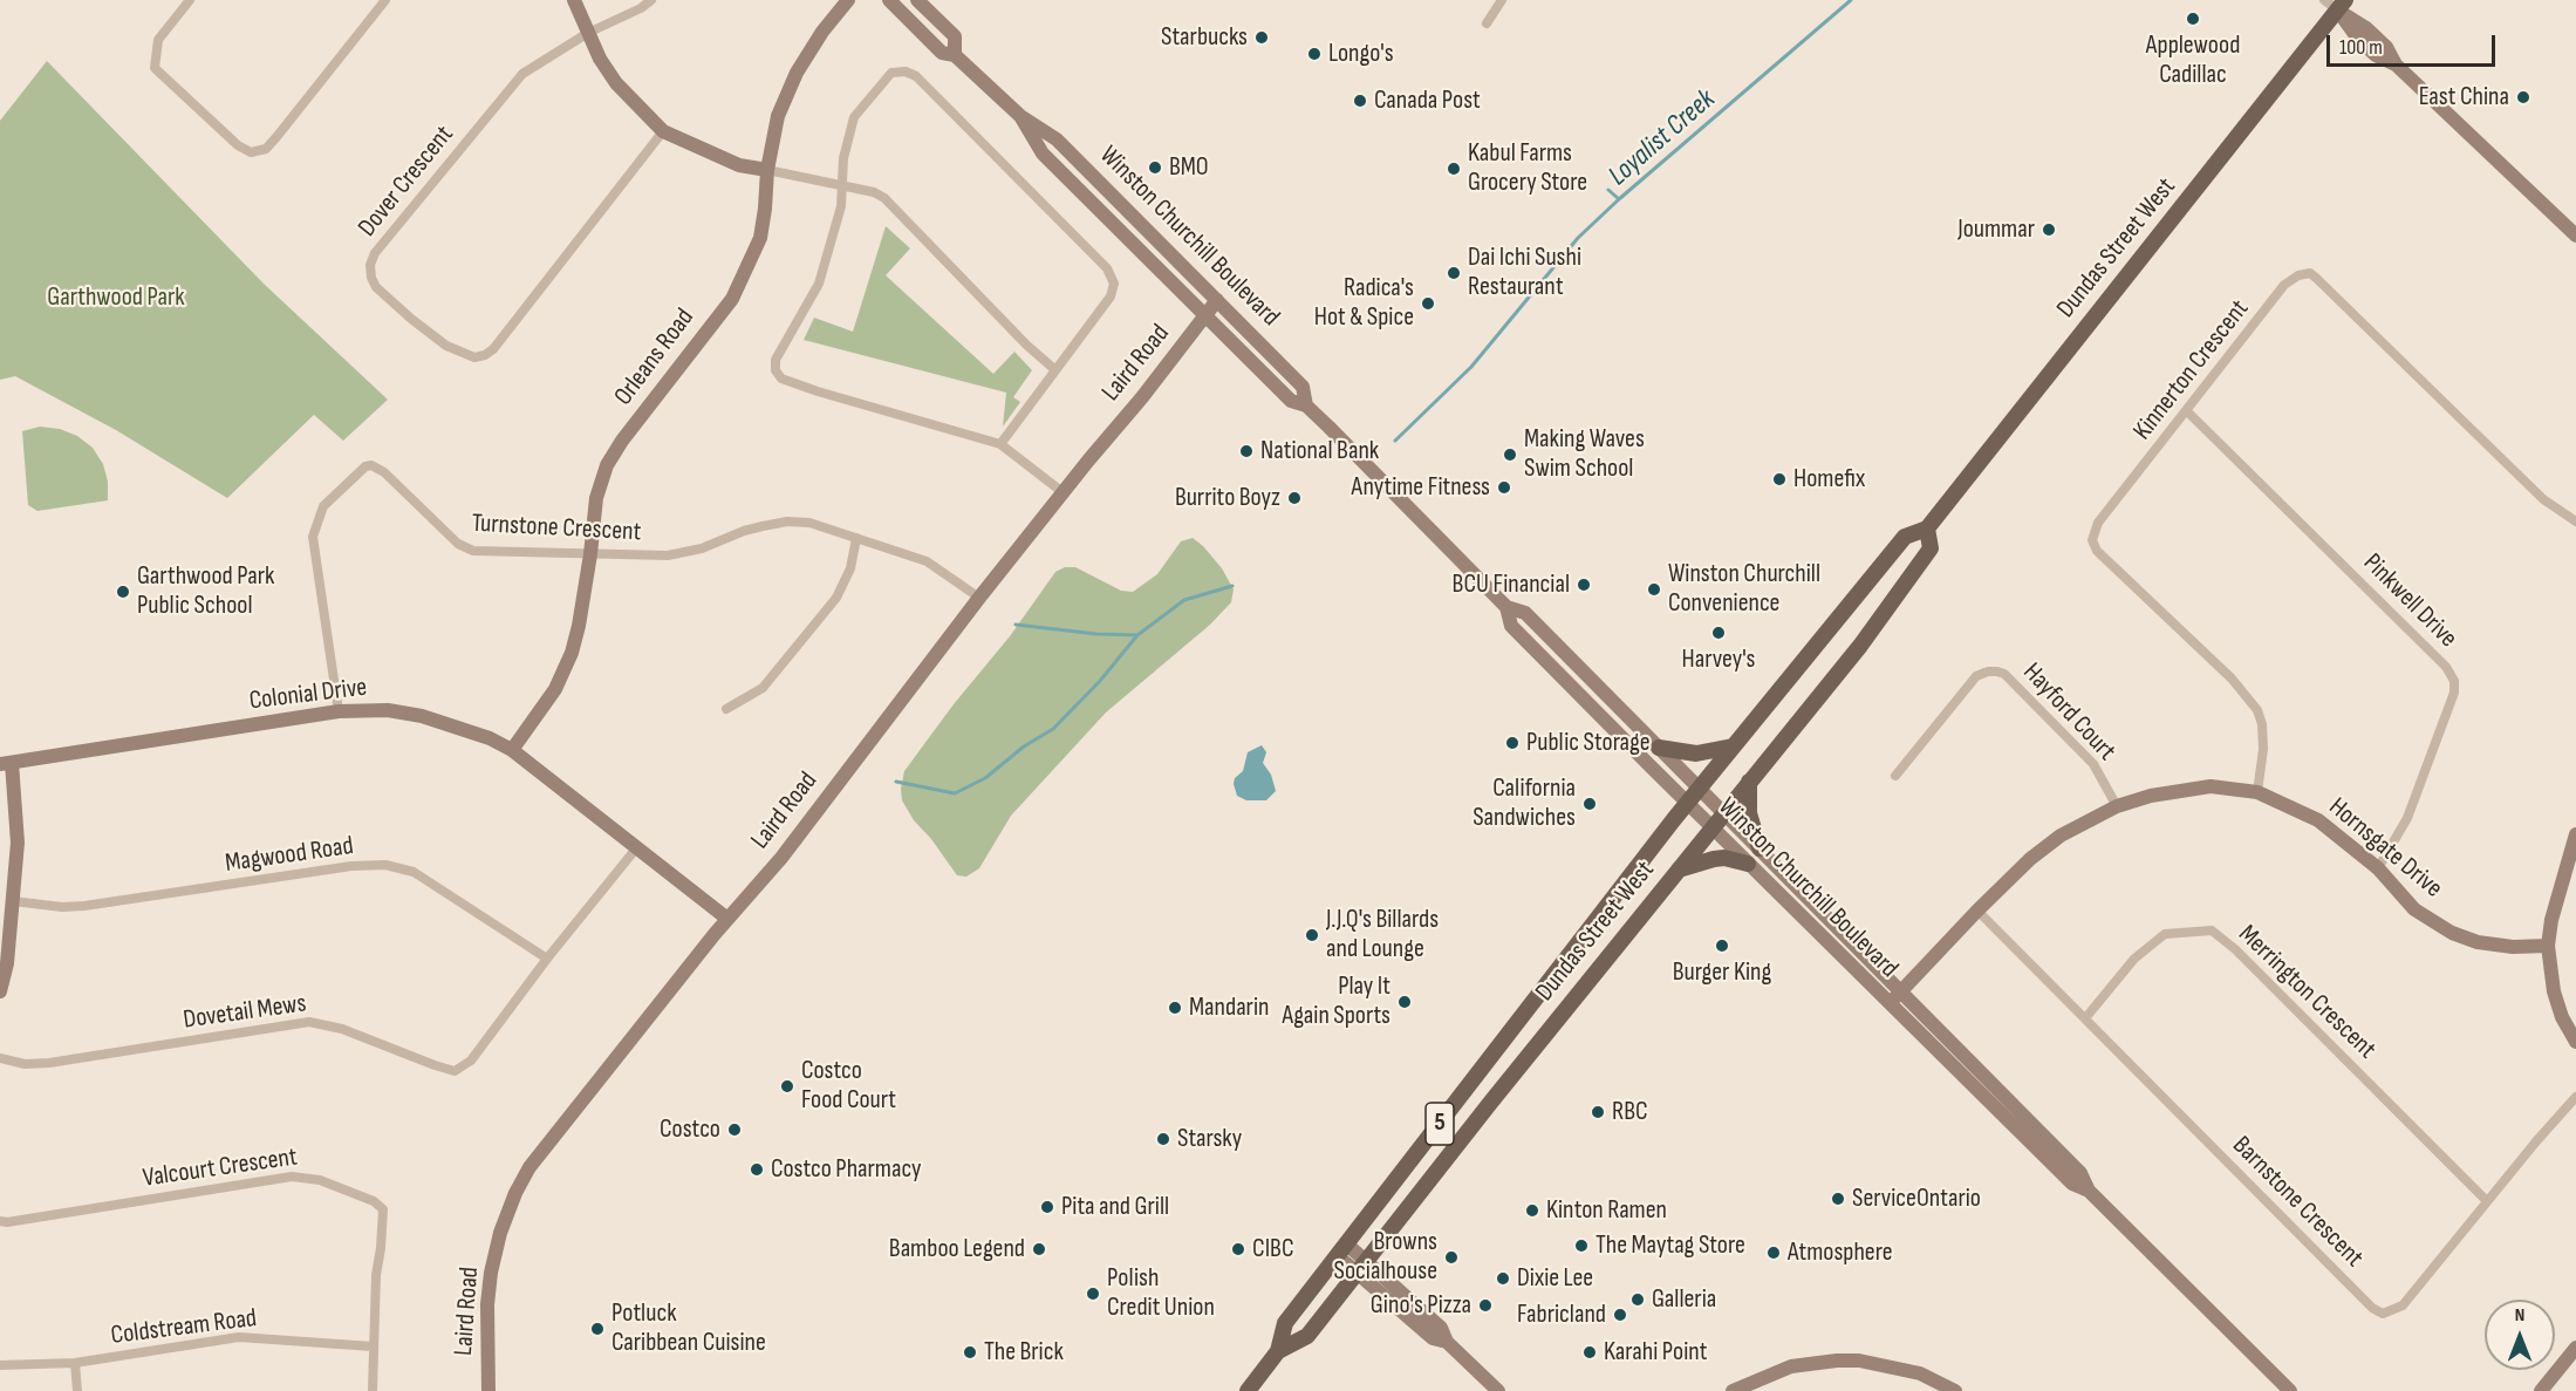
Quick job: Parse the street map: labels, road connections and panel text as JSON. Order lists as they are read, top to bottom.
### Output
{
  "streets": {
    "main road": ["Dundas Street West", "5"],
    "street": [
      "Dover Crescent",
      "Winston Churchill Boulevard",
      "Orleans Road",
      "Laird Road",
      "Kinnerton Crescent",
      "Turnstone Crescent",
      "Pinkwell Drive",
      "Colonial Drive",
      "Hayford Court",
      "Hornsgate Drive",
      "Magwood Road",
      "Merrington Crescent",
      "Dovetail Mews",
      "Valcourt Crescent",
      "Barnstone Crescent",
      "Coldstream Road"
    ]
  },
  "crossings": [
    ["Winston Churchill Boulevard", "Dundas Street West"],
    ["Winston Churchill Boulevard", "Laird Road"],
    ["Winston Churchill Boulevard", "Hornsgate Drive"],
    ["Orleans Road", "Turnstone Crescent"],
    ["Orleans Road", "Colonial Drive"],
    ["Laird Road", "Turnstone Crescent"],
    ["Laird Road", "Colonial Drive"],
    ["Kinnerton Crescent", "Pinkwell Drive"],
    ["Kinnerton Crescent", "Hornsgate Drive"],
    ["Turnstone Crescent", "Colonial Drive"],
    ["Pinkwell Drive", "Hornsgate Drive"],
    ["Colonial Drive", "Dovetail Mews"],
    ["Hayford Court", "Hornsgate Drive"],
    ["Hornsgate Drive", "Barnstone Crescent"],
    ["Magwood Road", "Dovetail Mews"],
    ["Merrington Crescent", "Barnstone Crescent"],
    ["Valcourt Crescent", "Coldstream Road"]
  ],
  "water": ["Loyalist Creek"],
  "parks": ["Garthwood Park"],
  "places": [
    "Applewood Cadillac",
    "Starbucks",
    "Longo's",
    "East China",
    "Canada Post",
    "BMO",
    "Kabul Farms Grocery Store",
    "Joummar",
    "Dai Ichi Sushi Restaurant",
    "Radica's Hot & Spice",
    "National Bank",
    "Making Waves Swim School",
    "Homefix",
    "Anytime Fitness",
    "Burrito Boyz",
    "BCU Financial",
    "Winston Churchill Convenience",
    "Garthwood Park Public School",
    "Harvey's",
    "Public Storage",
    "California Sandwiches",
    "J.J.Q's Billards and Lounge",
    "Burger King",
    "Play It Again Sports",
    "Mandarin",
    "Costco Food Court",
    "RBC",
    "Costco",
    "Starsky",
    "Costco Pharmacy",
    "ServiceOntario",
    "Pita and Grill",
    "Kinton Ramen",
    "The Maytag Store",
    "Bamboo Legend",
    "CIBC",
    "Atmosphere",
    "Browns Socialhouse",
    "Dixie Lee",
    "Polish Credit Union",
    "Galleria",
    "Gino's Pizza",
    "Fabricland",
    "Potluck Caribbean Cuisine",
    "The Brick",
    "Karahi Point"
  ],
  "scale_bar": "100 m",
  "north": "top"
}
